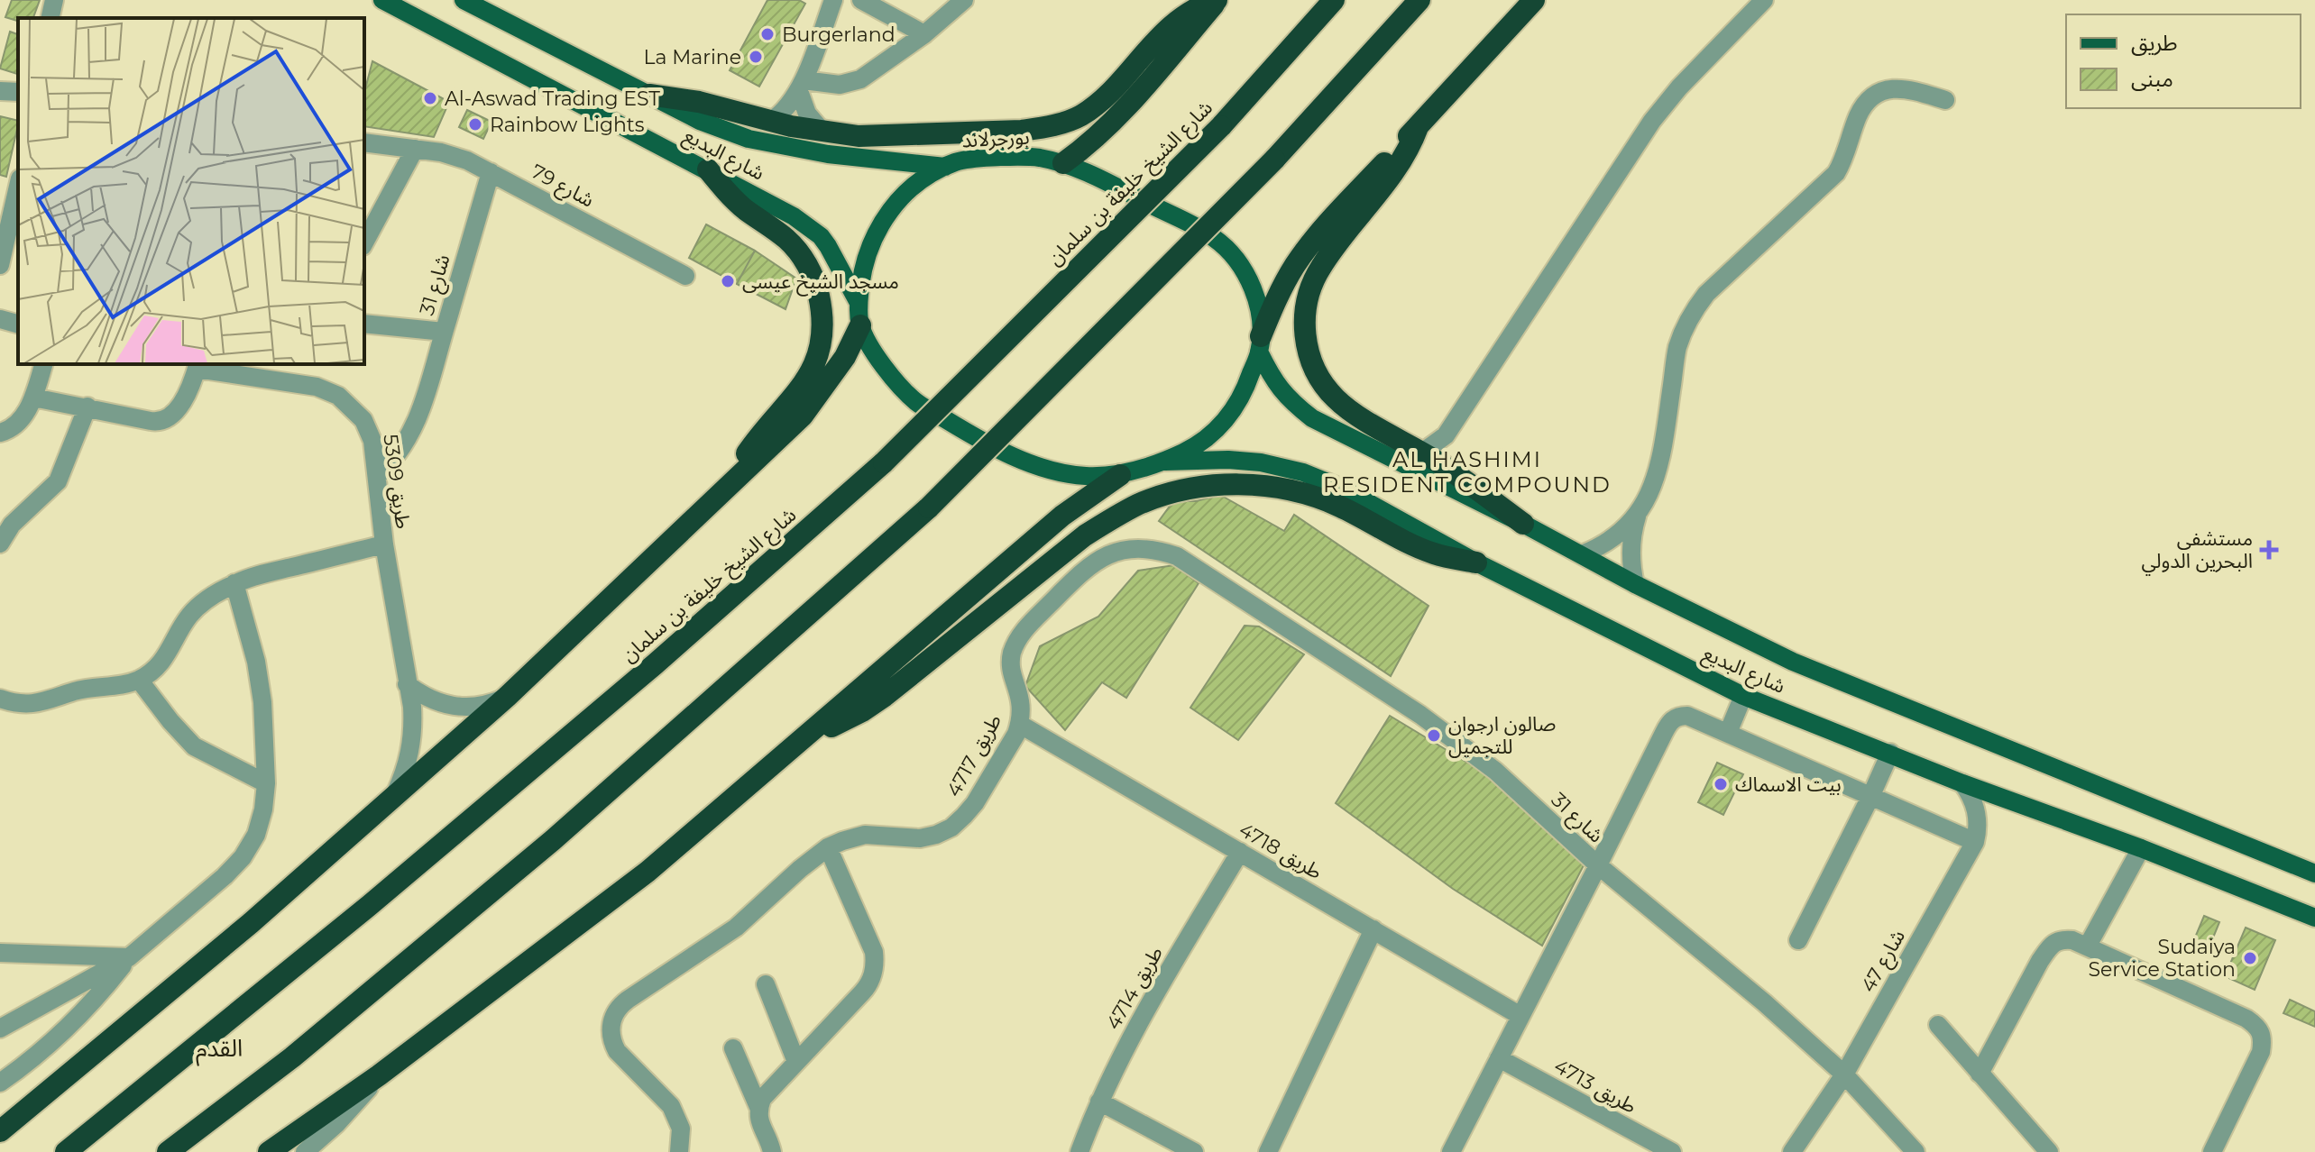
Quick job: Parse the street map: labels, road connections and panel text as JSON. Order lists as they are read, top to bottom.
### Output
{
  "streets": {
    "highway": ["شارع الشيخ خليفة بن سلمان"],
    "main road": ["بورجرلاند", "شارع البديع"],
    "street": [
      "شارع 79",
      "شارع 31",
      "طريق 5309",
      "طريق 4717",
      "طريق 4718",
      "شارع 47",
      "طريق 4714",
      "طريق 4713"
    ]
  },
  "crossings": [
    ["بورجرلاند", "شارع البديع"],
    ["شارع البديع", "شارع 47"],
    ["شارع 79", "شارع 31"],
    ["شارع 31", "طريق 4717"],
    ["شارع 31", "شارع 47"],
    ["طريق 4717", "طريق 4718"],
    ["طريق 4718", "طريق 4714"]
  ],
  "districts": ["AL HASHIMI RESIDENT COMPOUND", "القدم"],
  "places": {
    "other": [
      "Burgerland",
      "La Marine",
      "Al-Aswad Trading EST",
      "Rainbow Lights",
      "مسجد الشيخ عيسى",
      "صالون ارجوان للتجميل",
      "بيت الاسماك",
      "Sudaiya Service Station"
    ],
    "health": ["مستشفى البحرين الدولي"]
  },
  "legend": ["طريق", "مبنى"]
}
